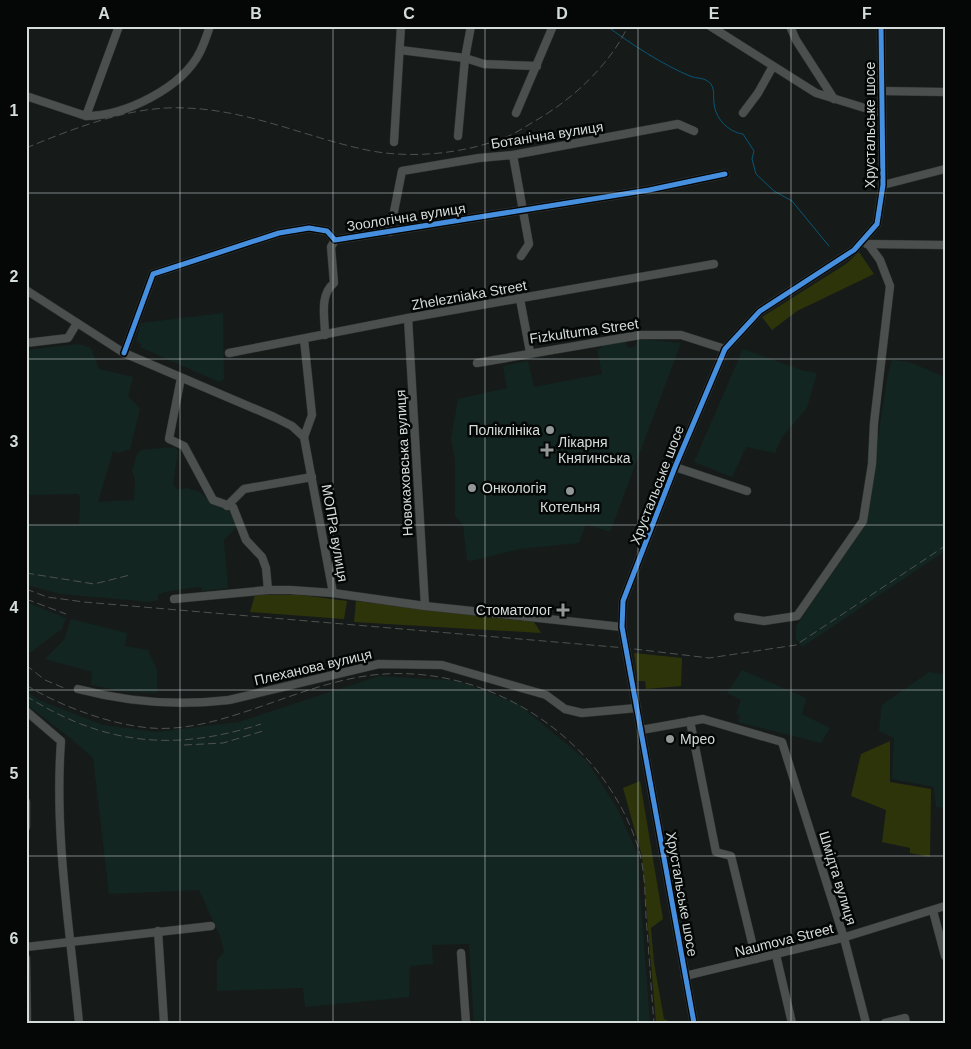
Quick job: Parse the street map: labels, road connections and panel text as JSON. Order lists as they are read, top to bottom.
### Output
{
  "streets": {
    "street": [
      "Хрустальське шосе",
      "Ботанічна вулиця",
      "Зоологічна вулиця",
      "Zhelezniaka Street",
      "Fizkulturna Street",
      "Новокаховська вулиця",
      "МОПРа вулиця",
      "Плеханова вулиця",
      "Шмідта вулиця",
      "Naumova Street"
    ]
  },
  "crossings": [
    ["Хрустальське шосе", "Fizkulturna Street"],
    ["Хрустальське шосе", "Плеханова вулиця"],
    ["Хрустальське шосе", "Naumova Street"],
    ["Ботанічна вулиця", "Зоологічна вулиця"],
    ["Zhelezniaka Street", "Новокаховська вулиця"],
    ["Zhelezniaka Street", "МОПРа вулиця"],
    ["Шмідта вулиця", "Naumova Street"]
  ],
  "places": {
    "other": [
      "Поліклініка",
      "Онкологія",
      "Котельня",
      "Мрео"
    ],
    "health": ["Лікарня Княгинська", "Стоматолог"]
  },
  "grid": {
    "columns": [
      "A",
      "B",
      "C",
      "D",
      "E",
      "F"
    ],
    "rows": [
      "1",
      "2",
      "3",
      "4",
      "5",
      "6"
    ]
  }
}
